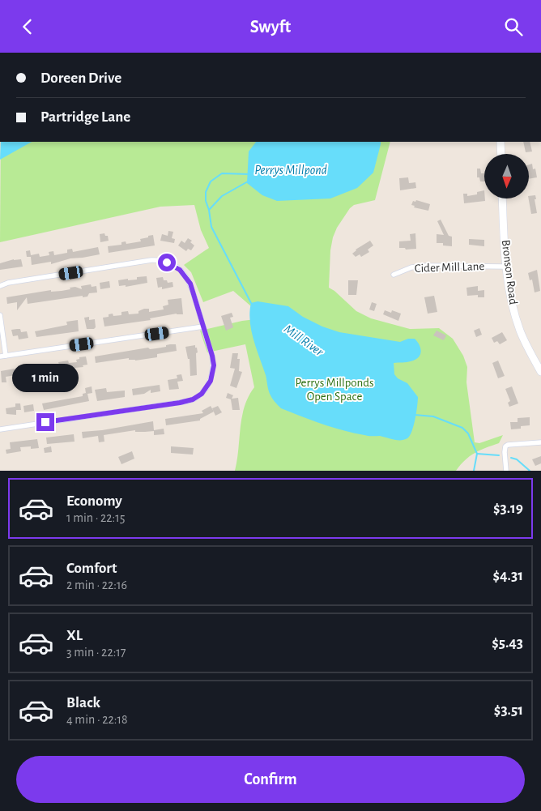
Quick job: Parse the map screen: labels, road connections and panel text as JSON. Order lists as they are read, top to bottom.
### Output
{
  "streets": {
    "main road": ["Bronson Road"],
    "street": ["Cider Mill Lane"]
  },
  "crossings": [
    ["Cider Mill Lane", "Bronson Road"]
  ],
  "water": ["Perrys Millpond", "Mill River"],
  "parks": ["Perrys Millponds Open Space"],
  "north": "bottom",
  "page": {
    "header": "Swyft",
    "banner": ["Doreen Drive", "Partridge Lane"],
    "bubble": "1 min",
    "list": [
      {
        "name": "Economy",
        "note": "1 min · 22:15",
        "value": "$3.19"
      },
      {
        "name": "Comfort",
        "note": "2 min · 22:16",
        "value": "$4.31"
      },
      {
        "name": "XL",
        "note": "3 min · 22:17",
        "value": "$5.43"
      },
      {
        "name": "Black",
        "note": "4 min · 22:18",
        "value": "$3.51"
      }
    ],
    "buttons": "Confirm"
  }
}
